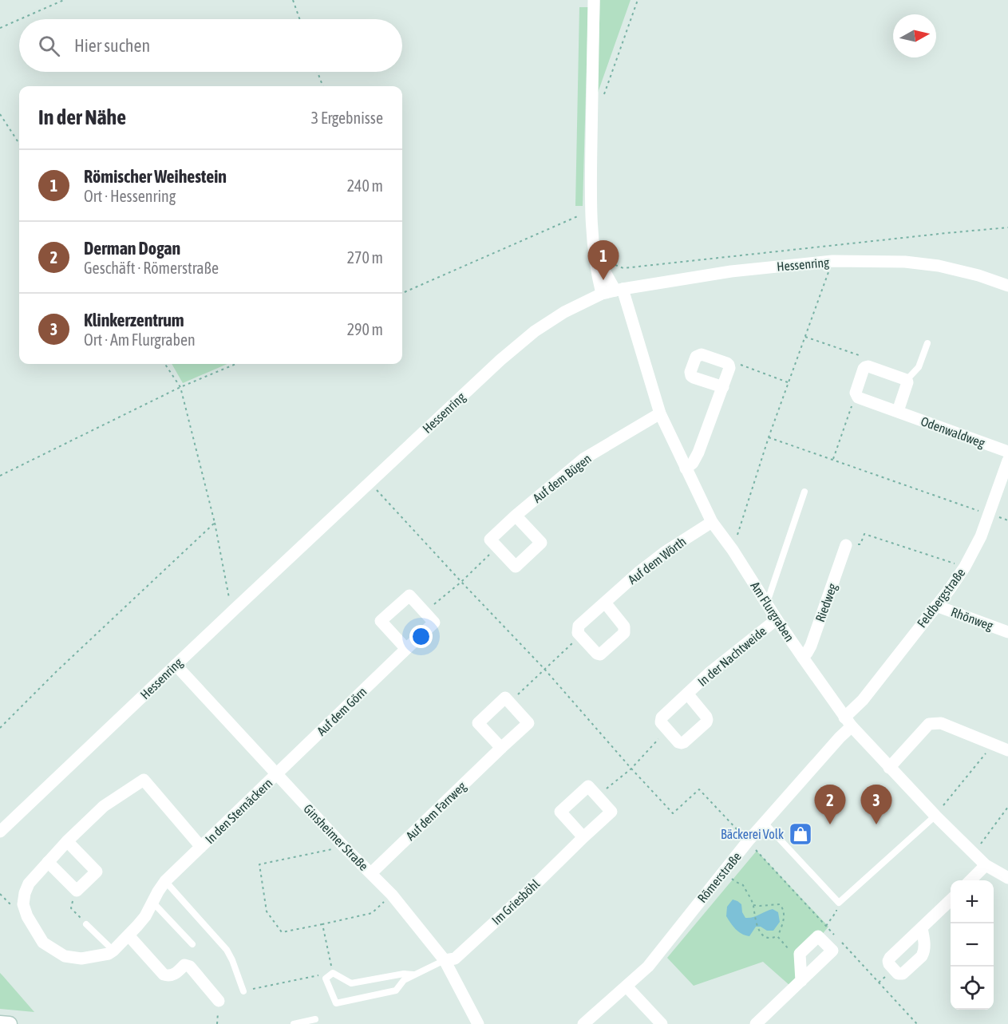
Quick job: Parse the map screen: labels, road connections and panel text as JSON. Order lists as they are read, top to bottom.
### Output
{
  "streets": {
    "street": [
      "Hessenring",
      "Odenwaldweg",
      "Auf dem Bügen",
      "Auf dem Wörth",
      "Feldbergstraße",
      "Riedweg",
      "Am Flurgraben",
      "Rhönweg",
      "In der Nachtweide",
      "Auf dem Görn",
      "In den Sternäckern",
      "Auf dem Farrweg",
      "Ginsheimer Straße",
      "Römerstraße",
      "Im Griesböhl"
    ]
  },
  "crossings": [
    ["Hessenring", "Am Flurgraben"],
    ["Hessenring", "Ginsheimer Straße"],
    ["Auf dem Bügen", "Am Flurgraben"],
    ["Auf dem Wörth", "Am Flurgraben"],
    ["Feldbergstraße", "Am Flurgraben"],
    ["Feldbergstraße", "Rhönweg"],
    ["Feldbergstraße", "Römerstraße"],
    ["Riedweg", "Am Flurgraben"],
    ["Am Flurgraben", "In der Nachtweide"],
    ["Am Flurgraben", "Römerstraße"],
    ["Auf dem Görn", "In den Sternäckern"],
    ["Auf dem Görn", "Ginsheimer Straße"],
    ["In den Sternäckern", "Ginsheimer Straße"],
    ["Auf dem Farrweg", "Ginsheimer Straße"],
    ["Ginsheimer Straße", "Im Griesböhl"]
  ],
  "places": {
    "shop": ["Bäckerei Volk"]
  },
  "north": "right",
  "page": {
    "search": "Hier suchen",
    "heading": ["In der Nähe", "3 Ergebnisse"],
    "list": [
      {
        "mark": "1",
        "name": "Römischer Weihestein",
        "note": "Ort · Hessenring",
        "value": "240 m"
      },
      {
        "mark": "2",
        "name": "Derman Dogan",
        "note": "Geschäft · Römerstraße",
        "value": "270 m"
      },
      {
        "mark": "3",
        "name": "Klinkerzentrum",
        "note": "Ort · Am Flurgraben",
        "value": "290 m"
      }
    ],
    "pins": ["1", "2", "3"],
    "map_buttons": ["+", "−"]
  }
}
